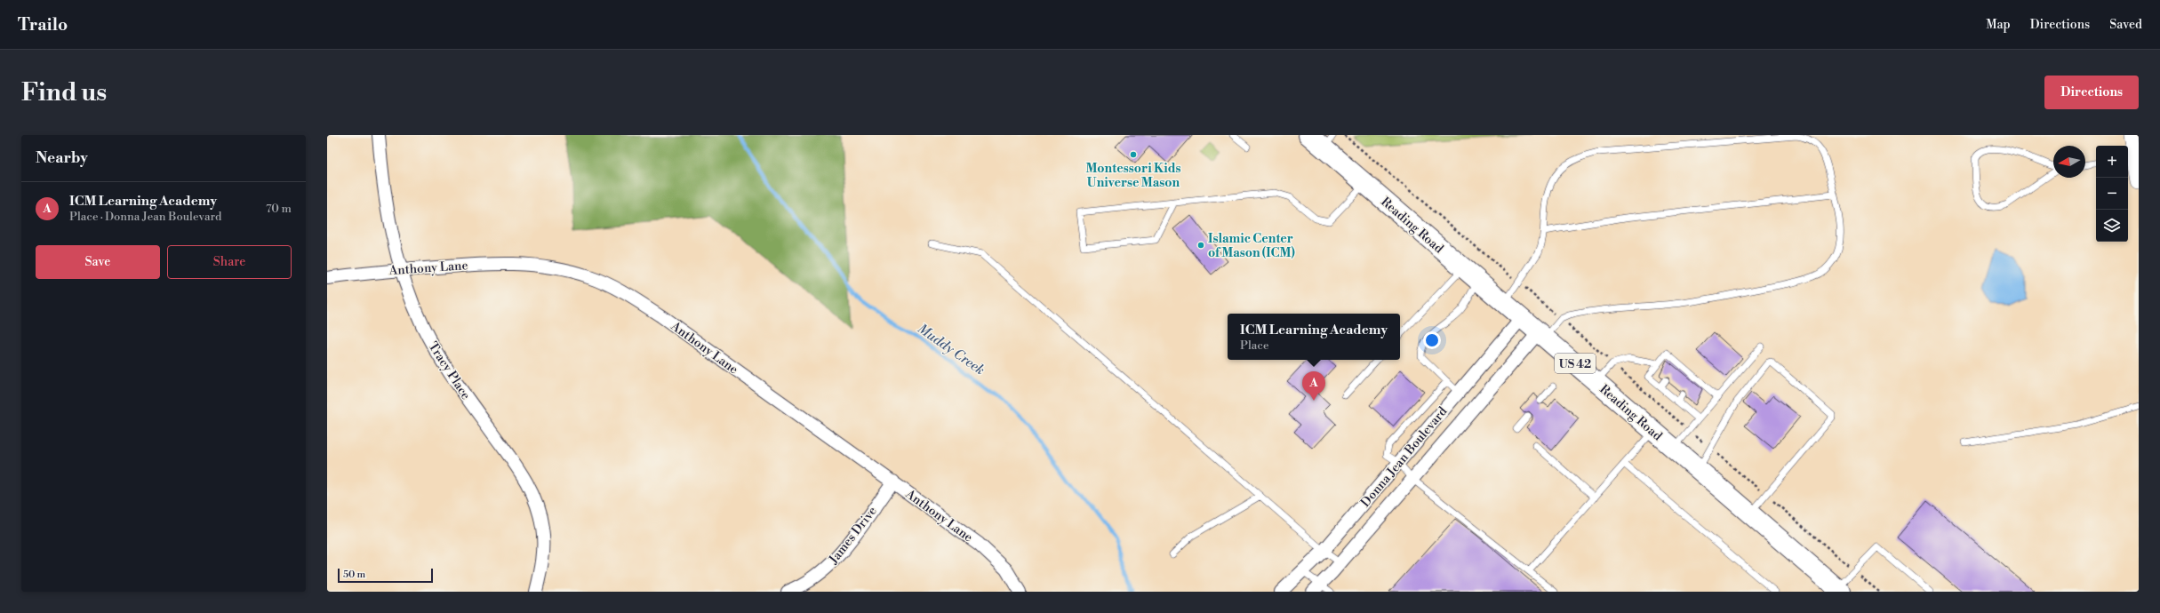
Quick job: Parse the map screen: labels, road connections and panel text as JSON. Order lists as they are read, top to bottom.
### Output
{
  "streets": {
    "main road": ["Reading Road", "US 42"],
    "street": [
      "Anthony Lane",
      "Tracy Place",
      "Donna Jean Boulevard",
      "James Drive"
    ]
  },
  "crossings": [
    ["Reading Road", "Donna Jean Boulevard"],
    ["Anthony Lane", "Tracy Place"],
    ["Anthony Lane", "James Drive"]
  ],
  "water": ["Muddy Creek"],
  "places": ["Montessori Kids Universe Mason", "Islamic Center of Mason (ICM)"],
  "scale_bar": "50 m",
  "north": "left",
  "page": {
    "header": "Trailo",
    "nav": ["Map", "Directions", "Saved"],
    "buttons": [
      "Directions",
      ["Save", "Share"]
    ],
    "title": "Find us",
    "heading": "Nearby",
    "map_buttons": ["+", "−"],
    "list": [
      {
        "mark": "A",
        "name": "ICM Learning Academy",
        "note": "Place · Donna Jean Boulevard",
        "value": "70 m"
      }
    ],
    "popup": ["ICM Learning Academy", "Place"],
    "pins": "A",
    "scale": "50 m"
  }
}
